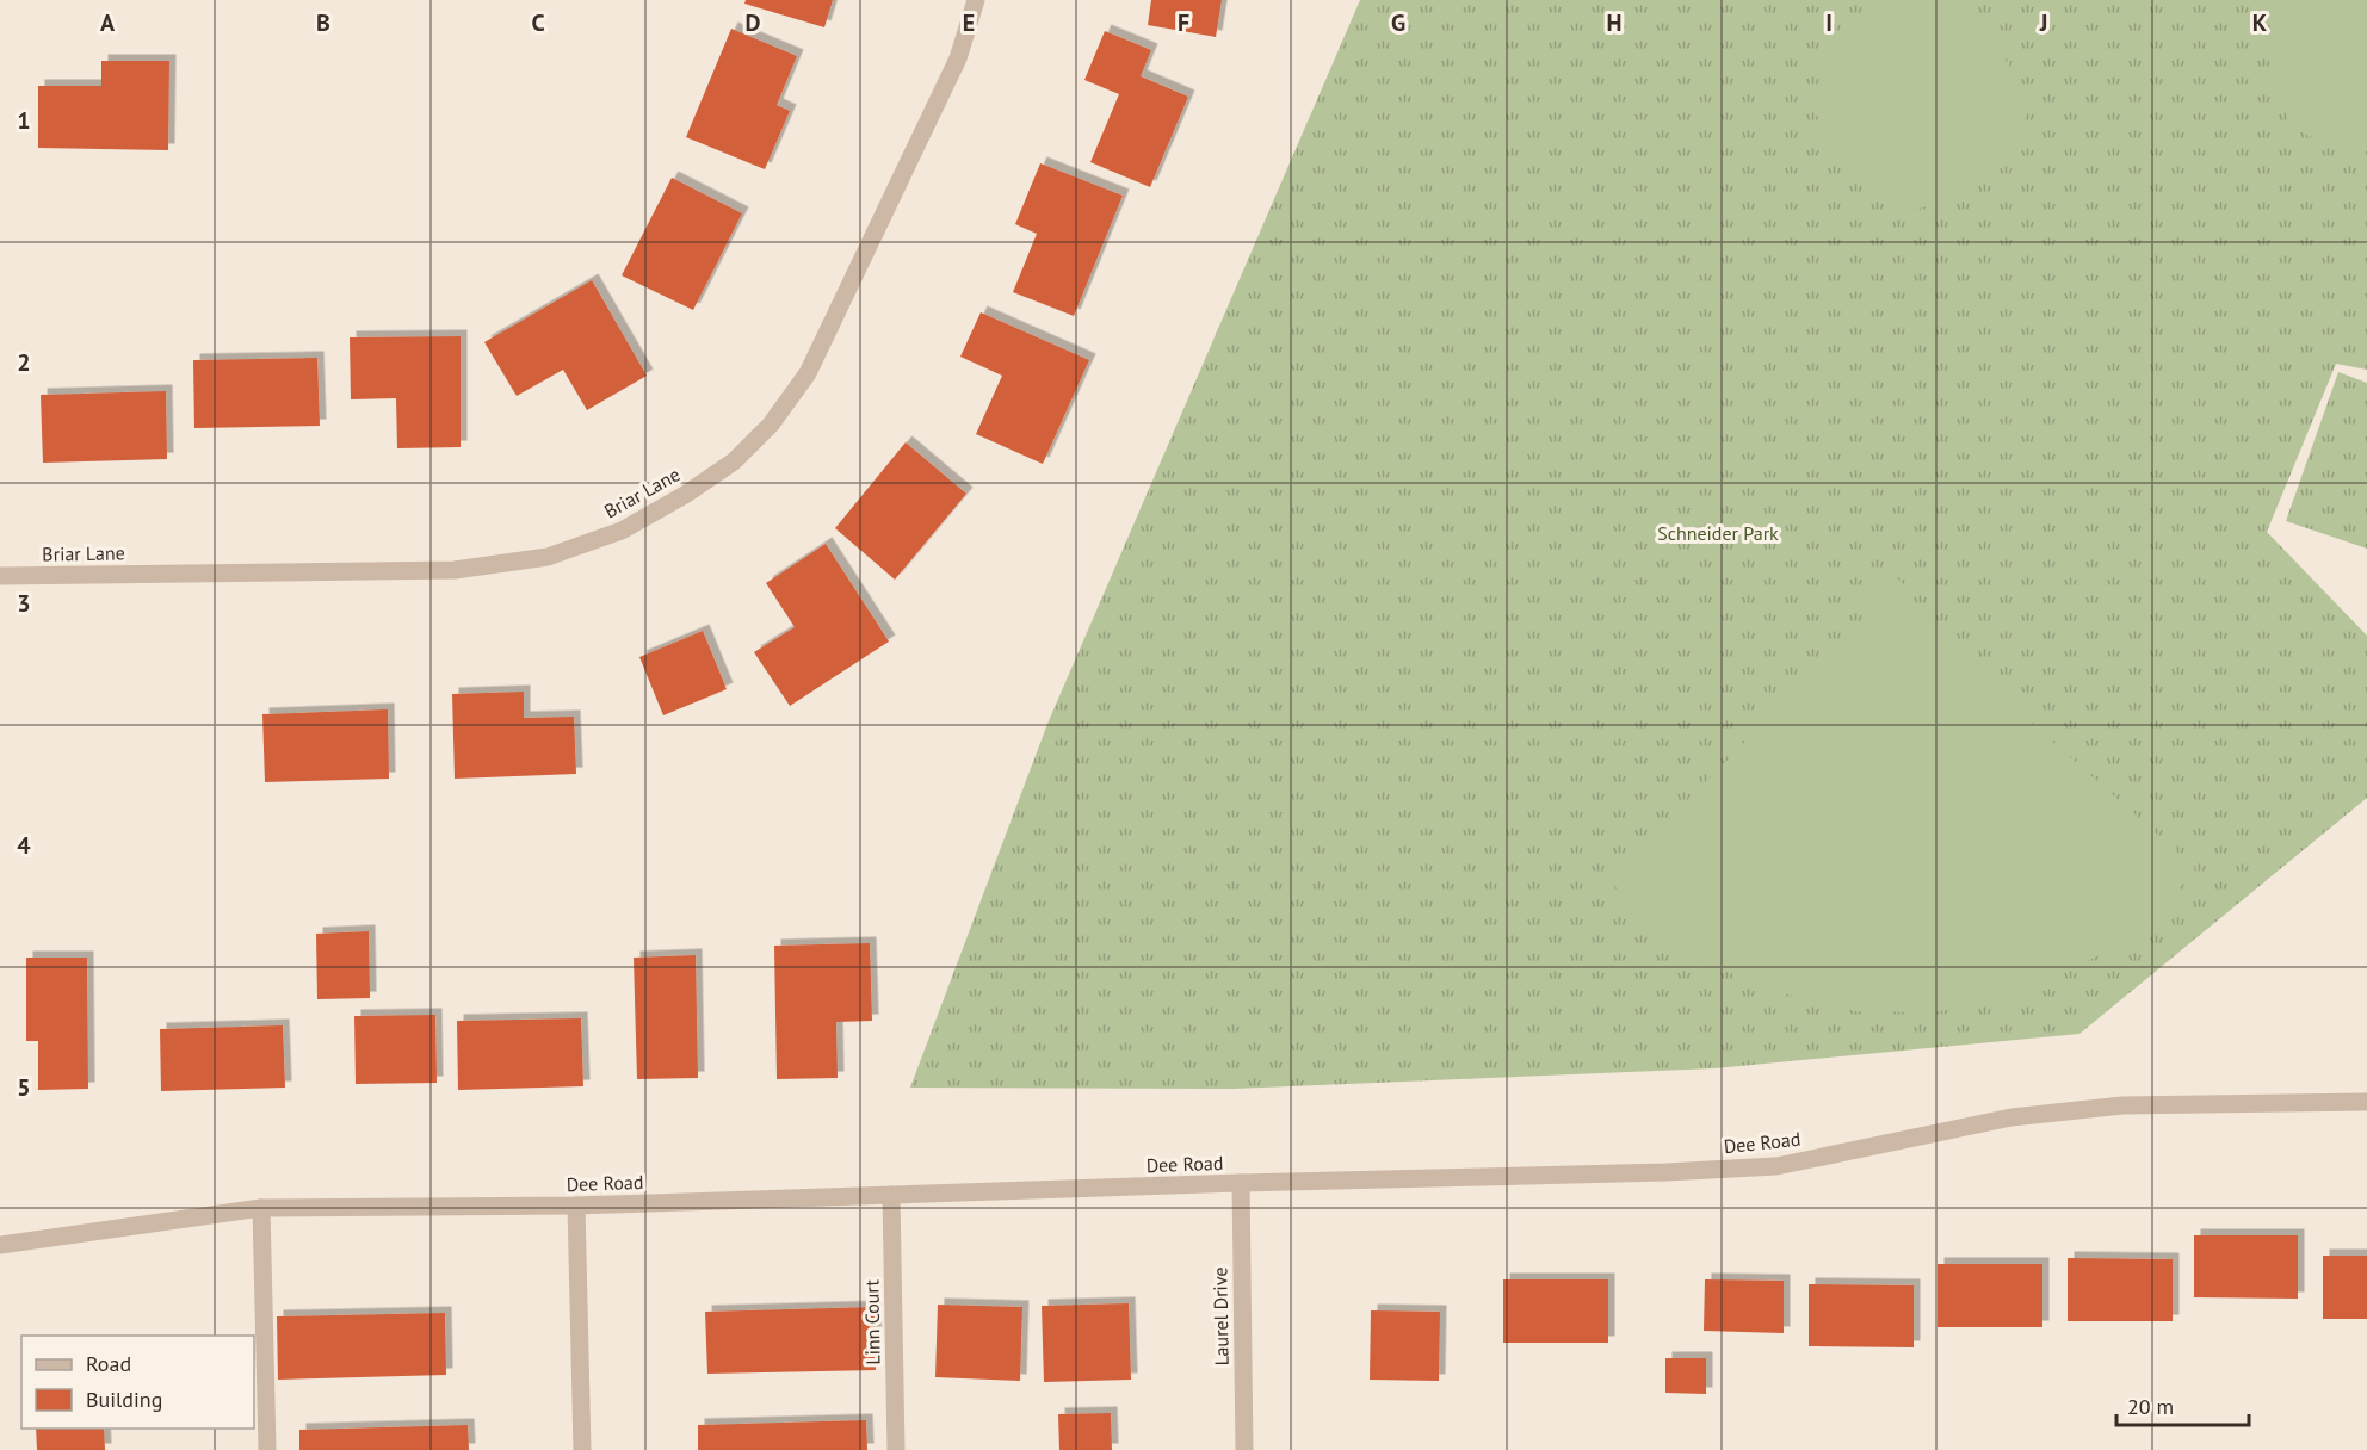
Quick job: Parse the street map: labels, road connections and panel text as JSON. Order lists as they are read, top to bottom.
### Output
{
  "streets": {
    "street": [
      "Briar Lane",
      "Dee Road",
      "Laurel Drive",
      "Linn Court"
    ]
  },
  "crossings": [
    ["Dee Road", "Laurel Drive"],
    ["Dee Road", "Linn Court"]
  ],
  "parks": ["Schneider Park"],
  "legend": ["Road", "Building"],
  "scale_bar": "20 m",
  "grid": {
    "columns": [
      "A",
      "B",
      "C",
      "D",
      "E",
      "F",
      "G",
      "H",
      "I",
      "J",
      "K"
    ],
    "rows": [
      "1",
      "2",
      "3",
      "4",
      "5"
    ]
  }
}
